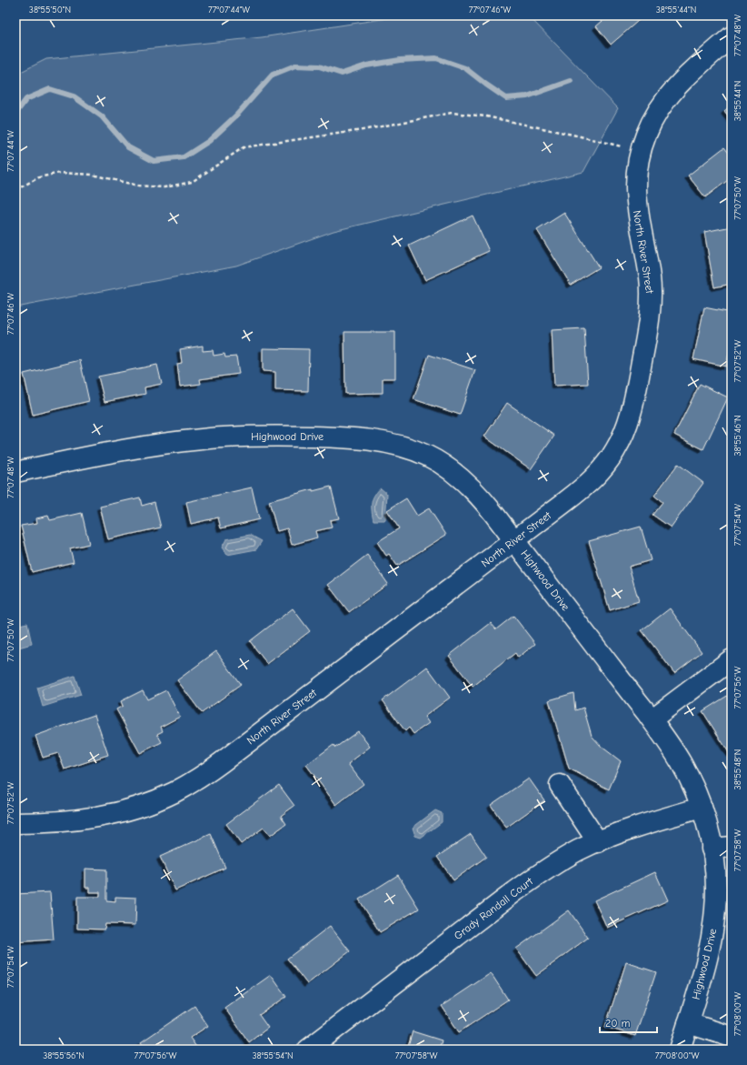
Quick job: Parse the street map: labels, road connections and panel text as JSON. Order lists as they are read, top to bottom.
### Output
{
  "streets": {
    "street": ["North River Street", "Highwood Drive", "Grady Randall Court"]
  },
  "crossings": [
    ["North River Street", "Highwood Drive"],
    ["Highwood Drive", "Grady Randall Court"]
  ],
  "scale_bar": "20 m",
  "coordinates": [
    "38°55'50\"N",
    "77°07'44\"W",
    "77°07'46\"W",
    "38°55'44\"N",
    "77°07'48\"W",
    "77°07'50\"W",
    "77°07'52\"W",
    "38°55'46\"N",
    "77°07'54\"W",
    "77°07'56\"W",
    "38°55'48\"N",
    "77°07'58\"W",
    "77°08'00\"W",
    "38°55'56\"N",
    "38°55'54\"N"
  ]
}
